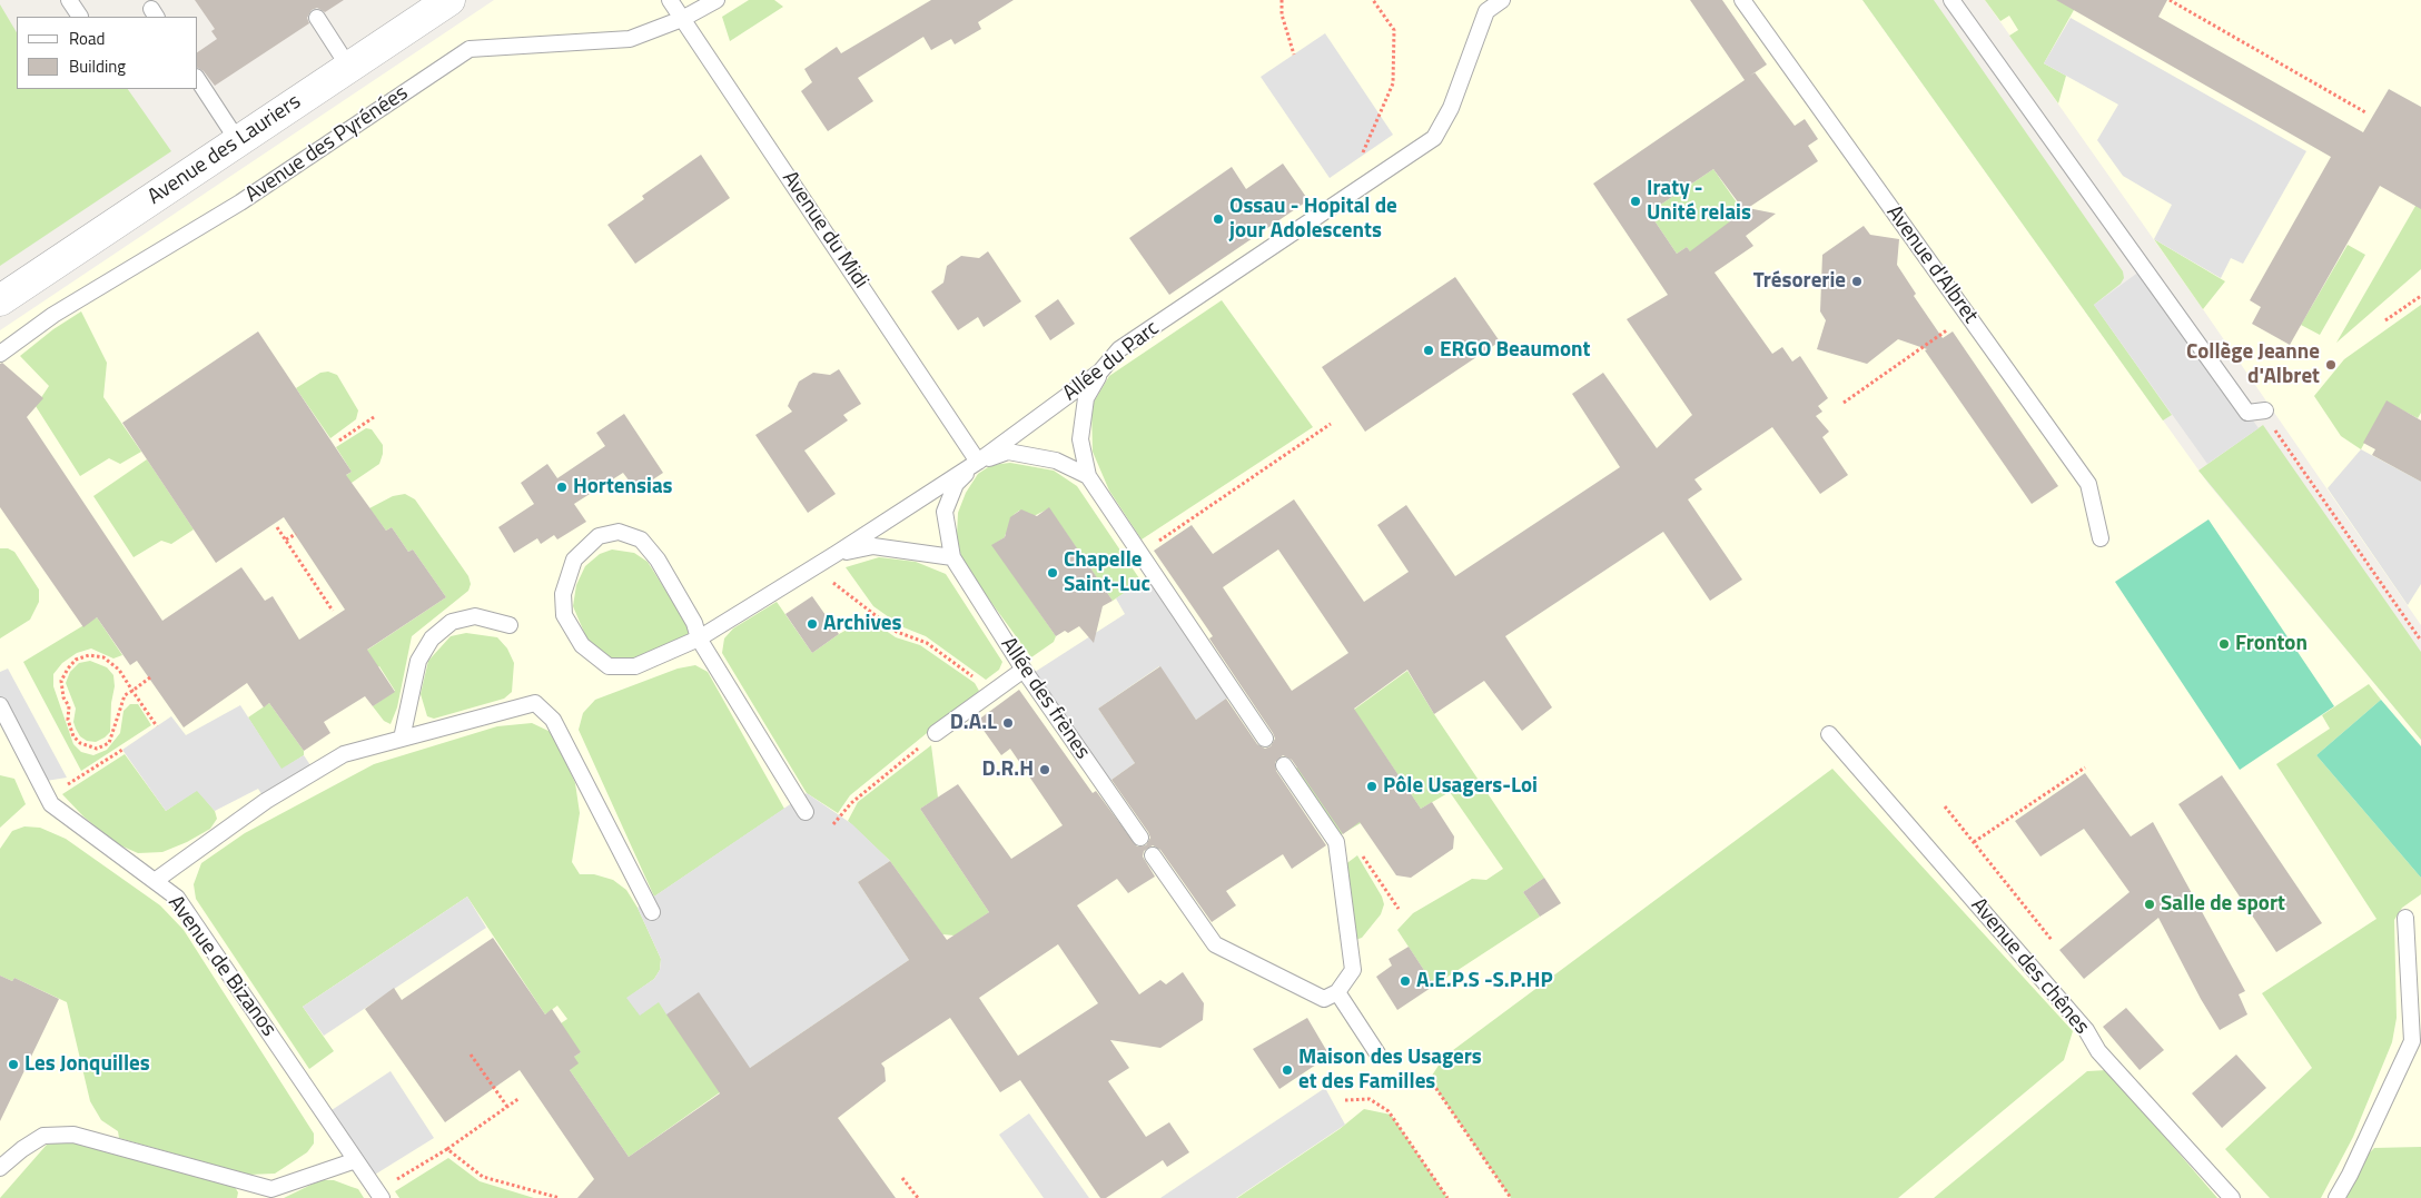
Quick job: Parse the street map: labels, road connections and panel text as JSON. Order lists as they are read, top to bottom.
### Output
{
  "streets": {
    "street": ["Avenue des Lauriers"],
    "lane": [
      "Avenue des Pyrénées",
      "Avenue du Midi",
      "Avenue d'Albret",
      "Allée du Parc",
      "Allée des frènes",
      "Avenue de Bizanos",
      "Avenue des chênes"
    ]
  },
  "crossings": [
    ["Avenue des Pyrénées", "Avenue du Midi"],
    ["Avenue du Midi", "Allée du Parc"]
  ],
  "places": [
    "Iraty - Unité relais",
    "Ossau - Hopital de jour Adolescents",
    "Trésorerie",
    "ERGO Beaumont",
    "Collège Jeanne d'Albret",
    "Hortensias",
    "Chapelle Saint-Luc",
    "Archives",
    "Fronton",
    "D.A.L",
    "D.R.H",
    "Pôle Usagers-Loi",
    "Salle de sport",
    "A.E.P.S -S.P.HP",
    "Les Jonquilles",
    "Maison des Usagers et des Familles"
  ],
  "legend": ["Road", "Building"]
}
